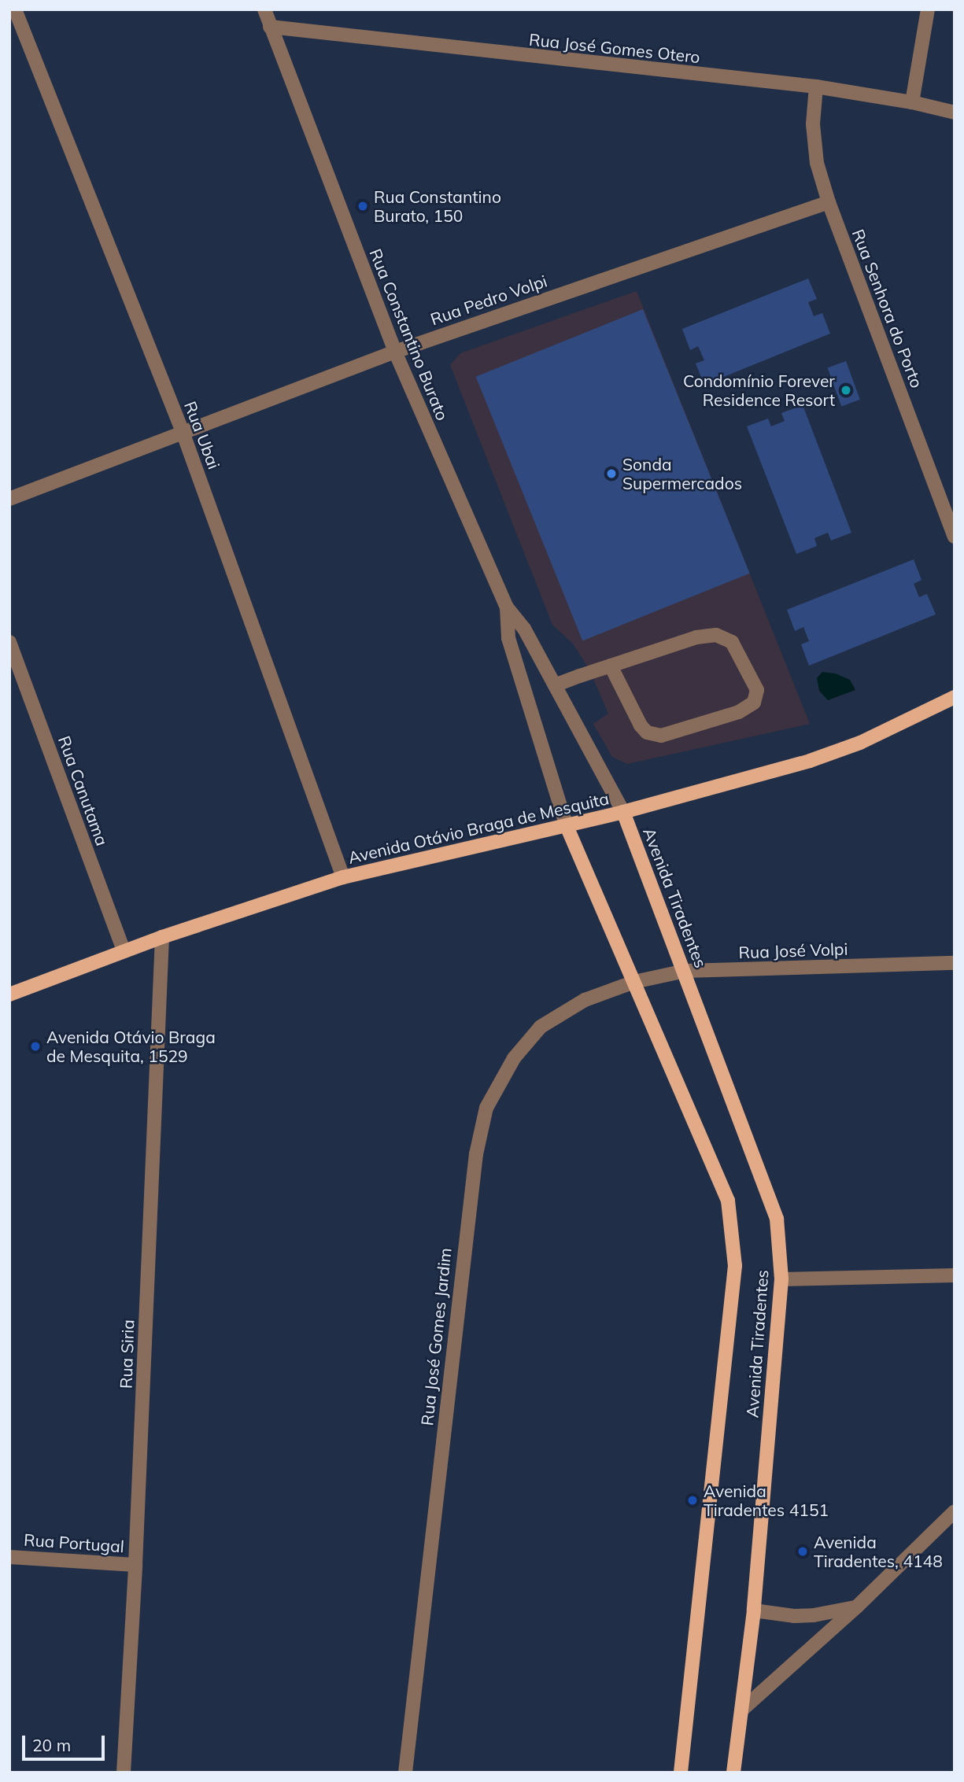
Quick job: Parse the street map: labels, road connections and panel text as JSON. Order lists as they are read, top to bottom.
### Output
{
  "streets": {
    "main road": ["Avenida Otávio Braga de Mesquita", "Avenida Tiradentes"],
    "street": [
      "Rua José Gomes Otero",
      "Rua Pedro Volpi",
      "Rua Senhora do Porto",
      "Rua Constantino Burato",
      "Rua Ubai",
      "Rua Canutama",
      "Rua José Volpi",
      "Rua José Gomes Jardim",
      "Rua Siria",
      "Rua Portugal"
    ]
  },
  "crossings": [
    ["Rua José Gomes Otero", "Rua Senhora do Porto"],
    ["Rua José Gomes Otero", "Rua Constantino Burato"],
    ["Rua Pedro Volpi", "Rua Senhora do Porto"],
    ["Rua Pedro Volpi", "Rua Constantino Burato"],
    ["Rua Pedro Volpi", "Rua Ubai"],
    ["Rua Constantino Burato", "Avenida Otávio Braga de Mesquita"],
    ["Rua Constantino Burato", "Avenida Tiradentes"],
    ["Rua Ubai", "Avenida Otávio Braga de Mesquita"],
    ["Rua Canutama", "Avenida Otávio Braga de Mesquita"],
    ["Avenida Otávio Braga de Mesquita", "Avenida Tiradentes"],
    ["Avenida Otávio Braga de Mesquita", "Rua Siria"],
    ["Avenida Tiradentes", "Rua José Volpi"],
    ["Avenida Tiradentes", "Rua José Gomes Jardim"],
    ["Rua José Volpi", "Rua José Gomes Jardim"],
    ["Rua Siria", "Rua Portugal"]
  ],
  "places": [
    "Rua Constantino Burato, 150",
    "Condomínio Forever Residence Resort",
    "Sonda Supermercados",
    "Avenida Otávio Braga de Mesquita, 1529",
    "Avenida Tiradentes 4151",
    "Avenida Tiradentes, 4148"
  ],
  "scale_bar": "20 m"
}
